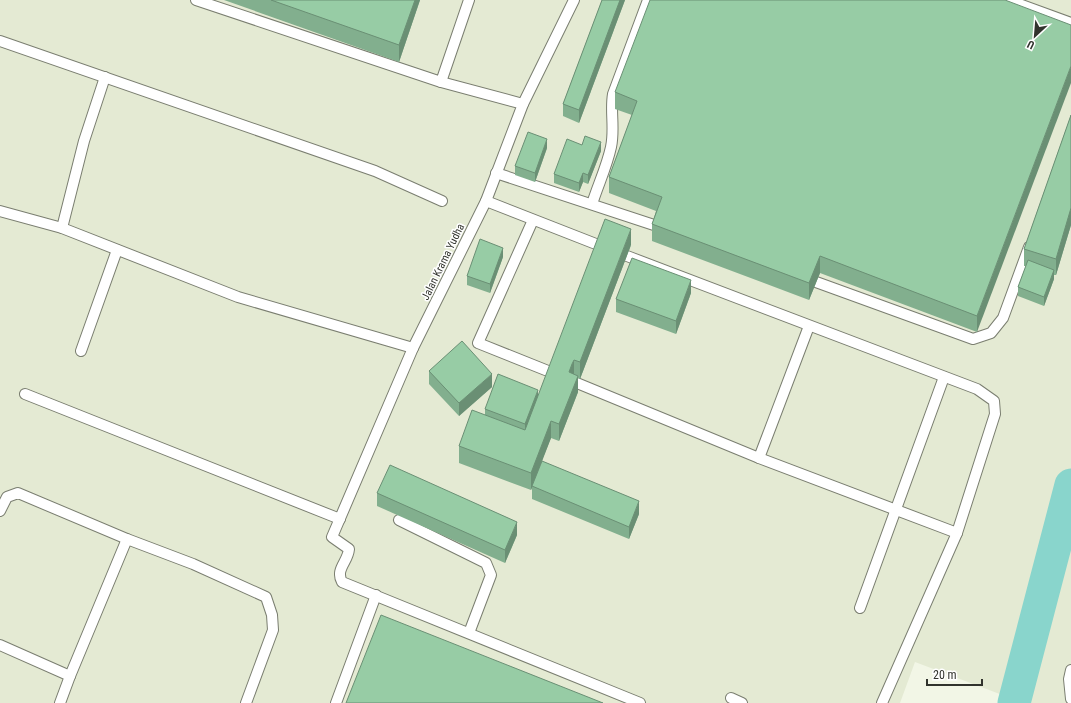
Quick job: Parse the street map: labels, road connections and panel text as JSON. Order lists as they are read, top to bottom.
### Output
{
  "streets": {
    "lane": ["Jalan Krama Yudha"]
  },
  "scale_bar": "20 m",
  "north": "bottom left"
}
